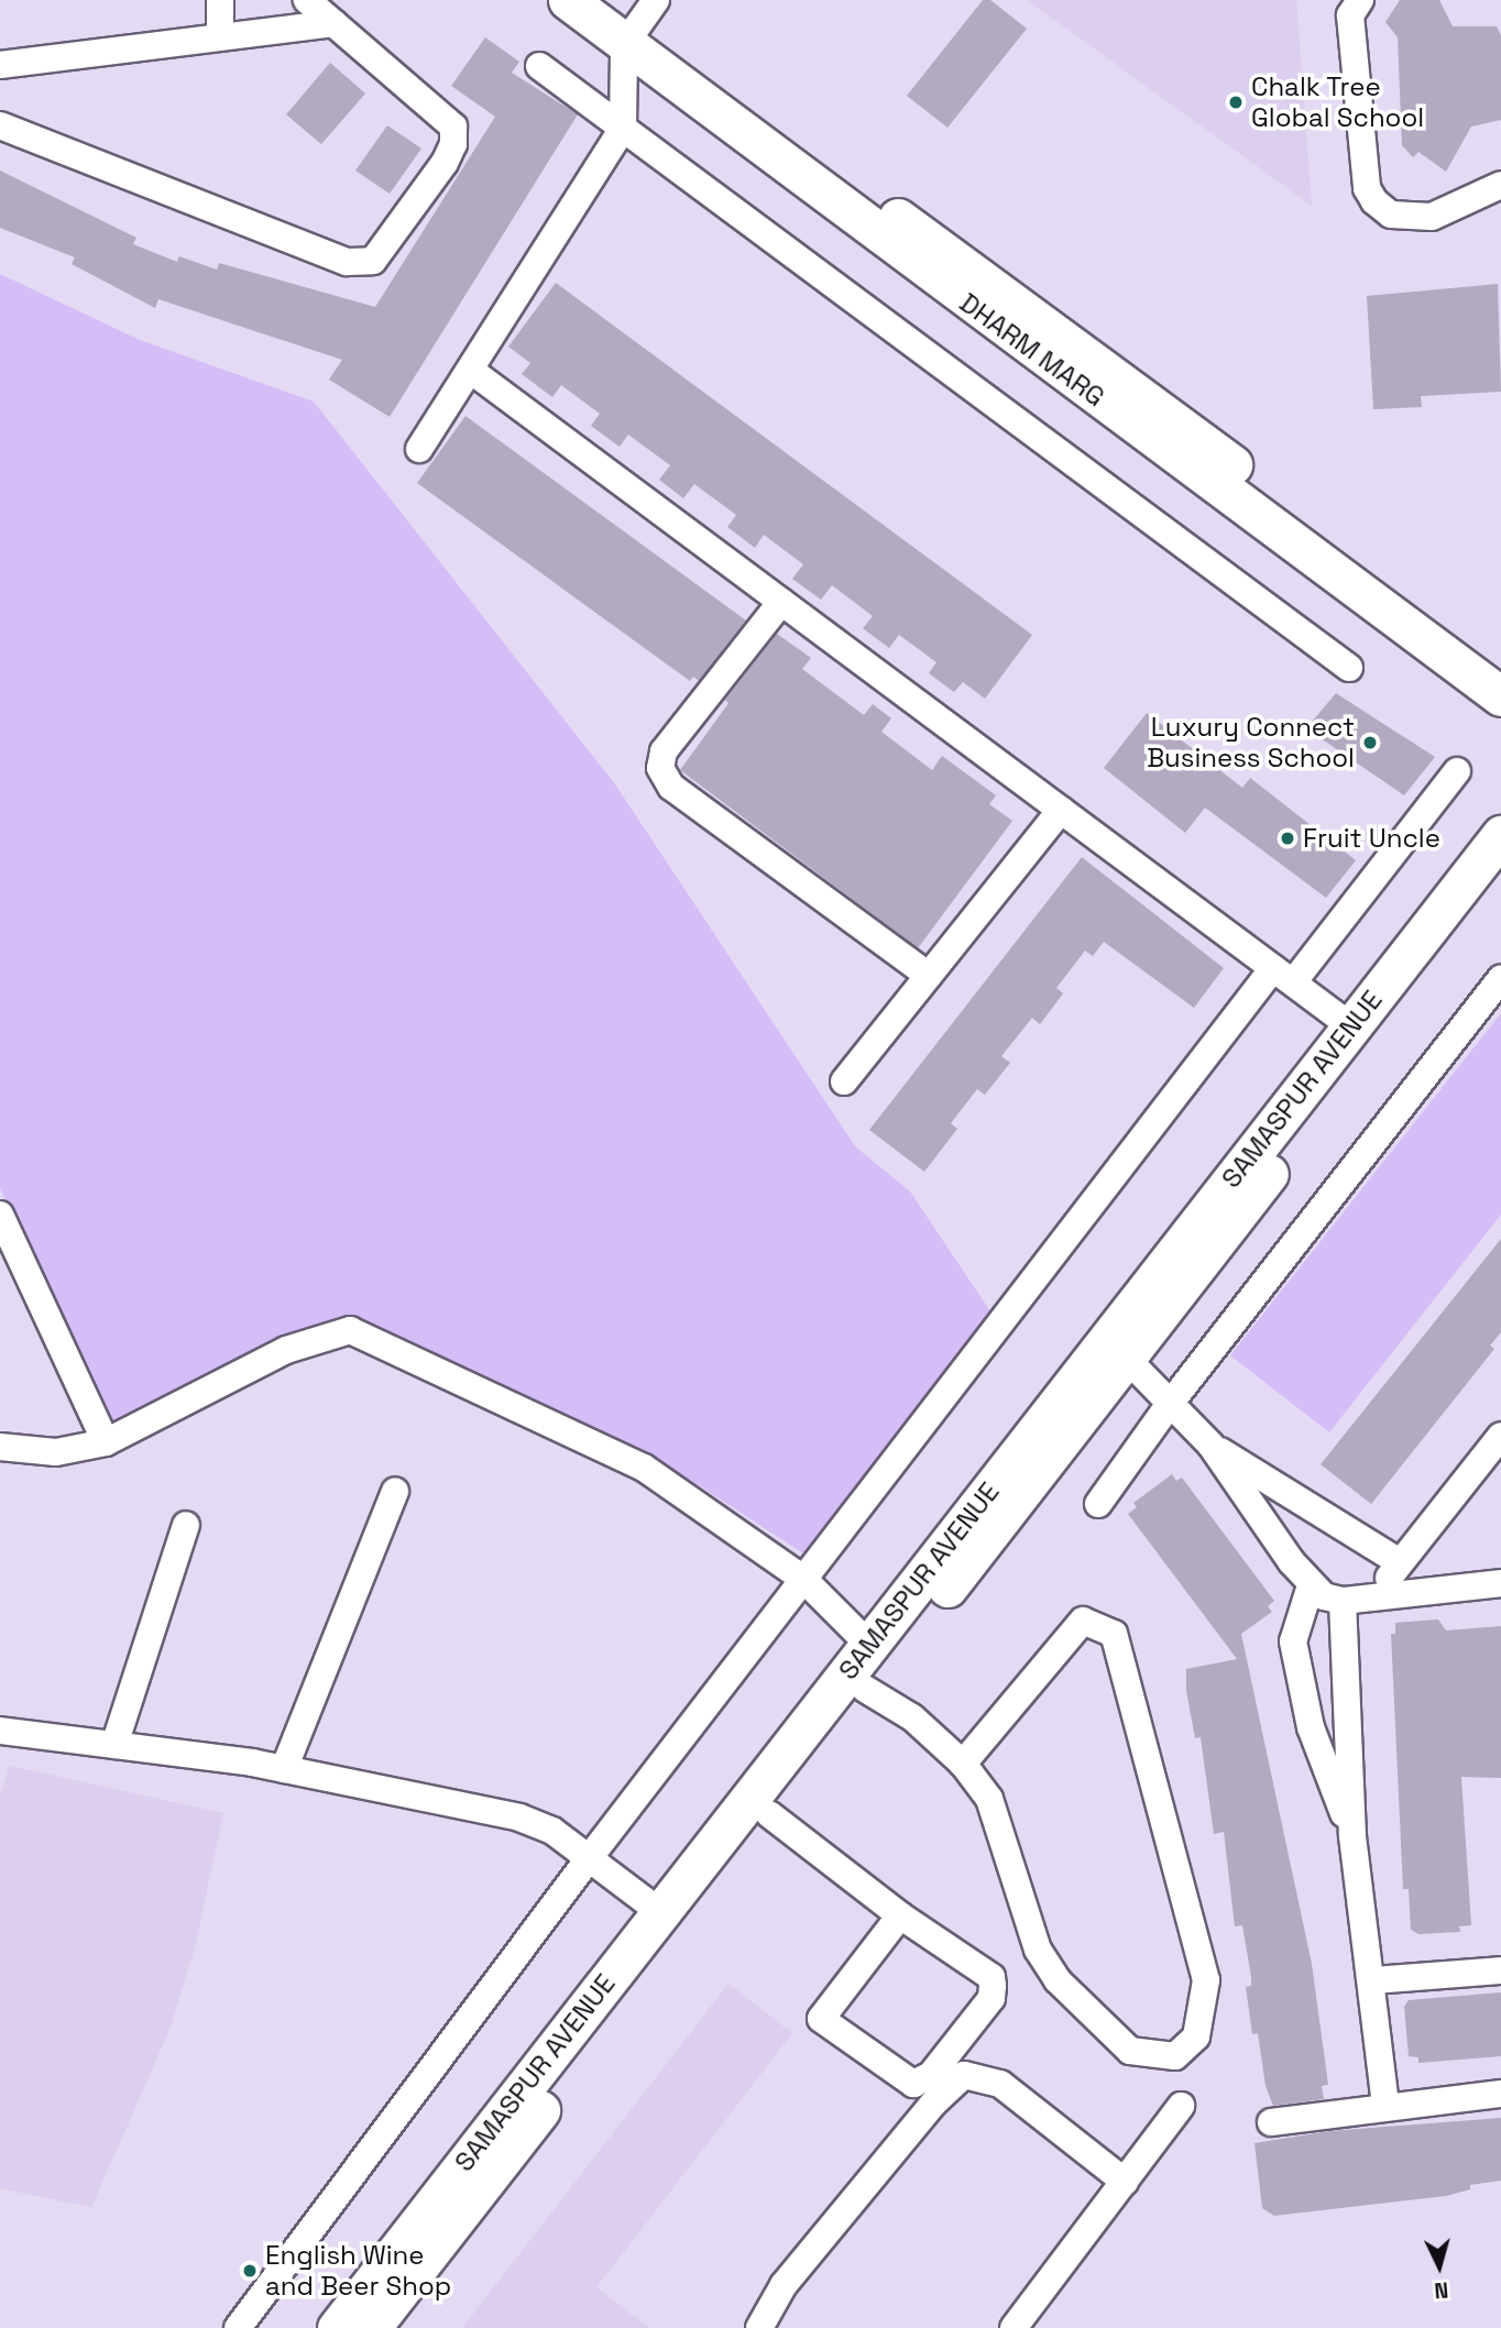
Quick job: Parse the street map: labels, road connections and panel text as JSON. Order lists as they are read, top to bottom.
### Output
{
  "streets": {
    "main road": ["DHARM MARG", "SAMASPUR AVENUE"]
  },
  "places": [
    "Chalk Tree Global School",
    "Luxury Connect Business School",
    "Fruit Uncle",
    "English Wine and Beer Shop"
  ],
  "north": "bottom"
}
